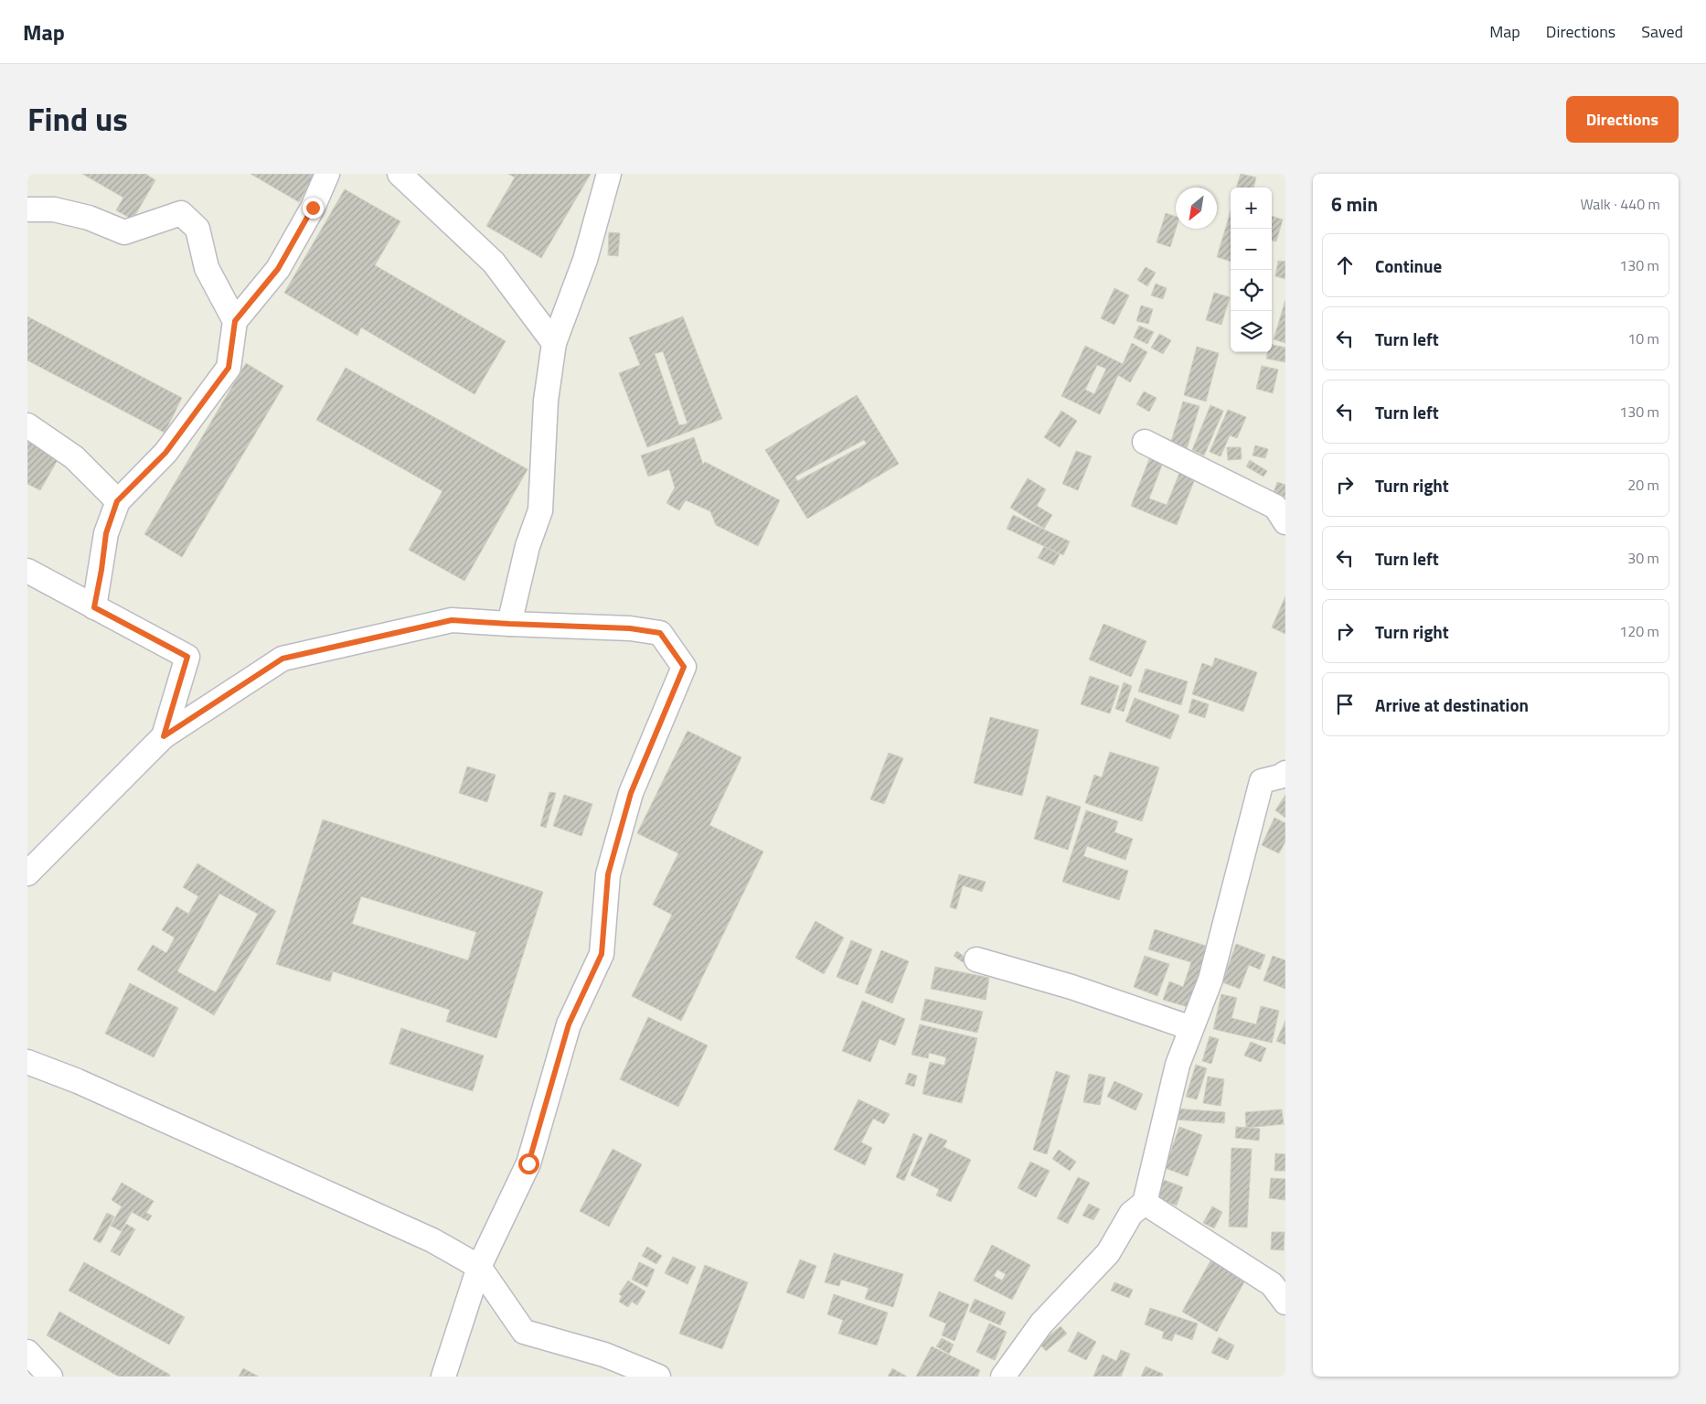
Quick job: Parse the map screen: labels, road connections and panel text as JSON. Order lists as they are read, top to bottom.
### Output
{
  "north": "bottom left",
  "page": {
    "header": "Map",
    "nav": ["Map", "Directions", "Saved"],
    "title": "Find us",
    "buttons": "Directions",
    "heading": ["6 min", "Walk · 440 m"],
    "map_buttons": ["+", "−"],
    "list": [
      ["Continue", "130 m"],
      ["Turn left", "10 m"],
      ["Turn left", "130 m"],
      ["Turn right", "20 m"],
      ["Turn left", "30 m"],
      ["Turn right", "120 m"],
      "Arrive at destination"
    ]
  }
}
